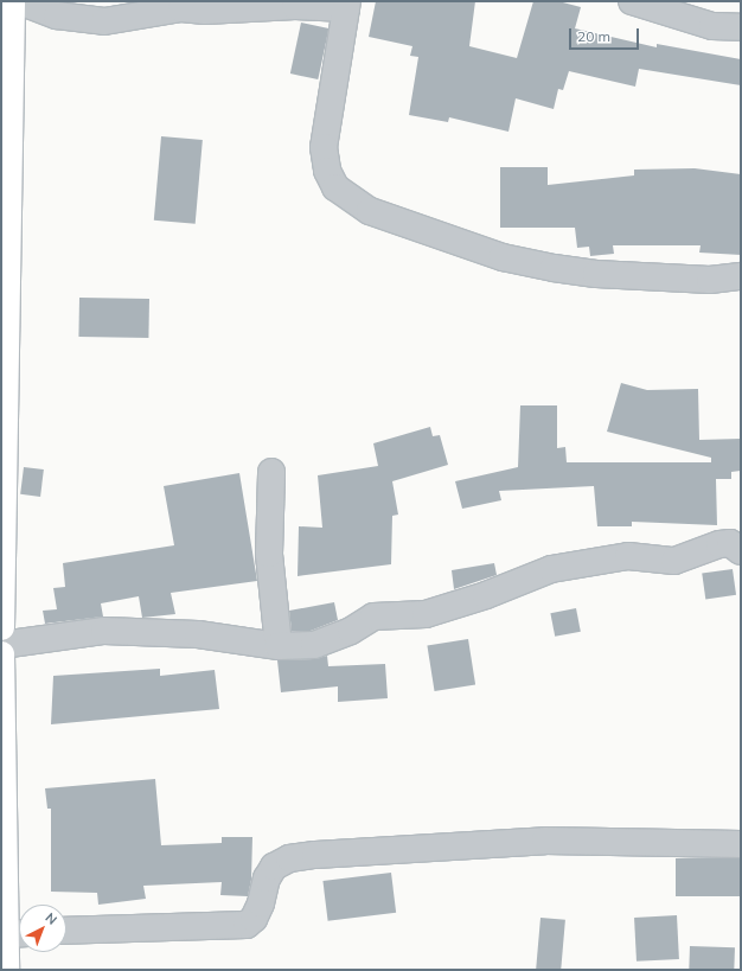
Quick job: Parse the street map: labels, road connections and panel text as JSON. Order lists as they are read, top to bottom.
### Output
{
  "scale_bar": "20 m",
  "north": "top right"
}
